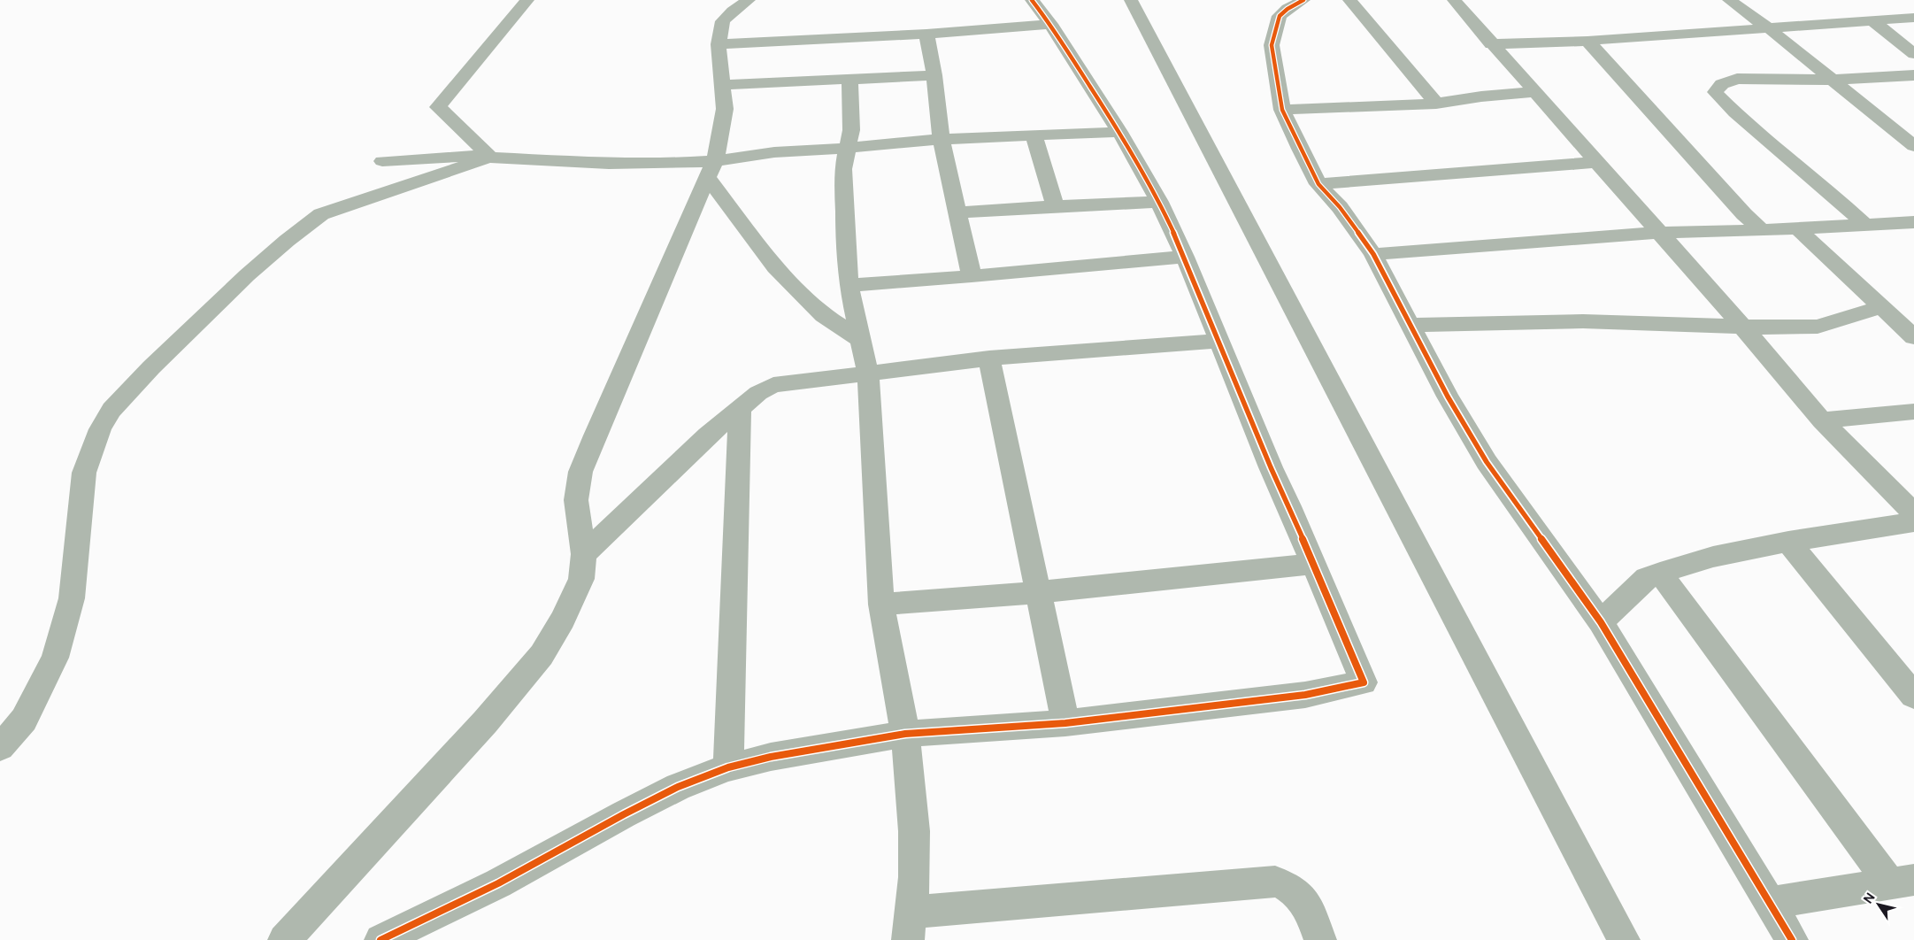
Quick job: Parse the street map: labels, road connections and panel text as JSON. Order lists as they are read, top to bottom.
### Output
{
  "north": "top left"
}
